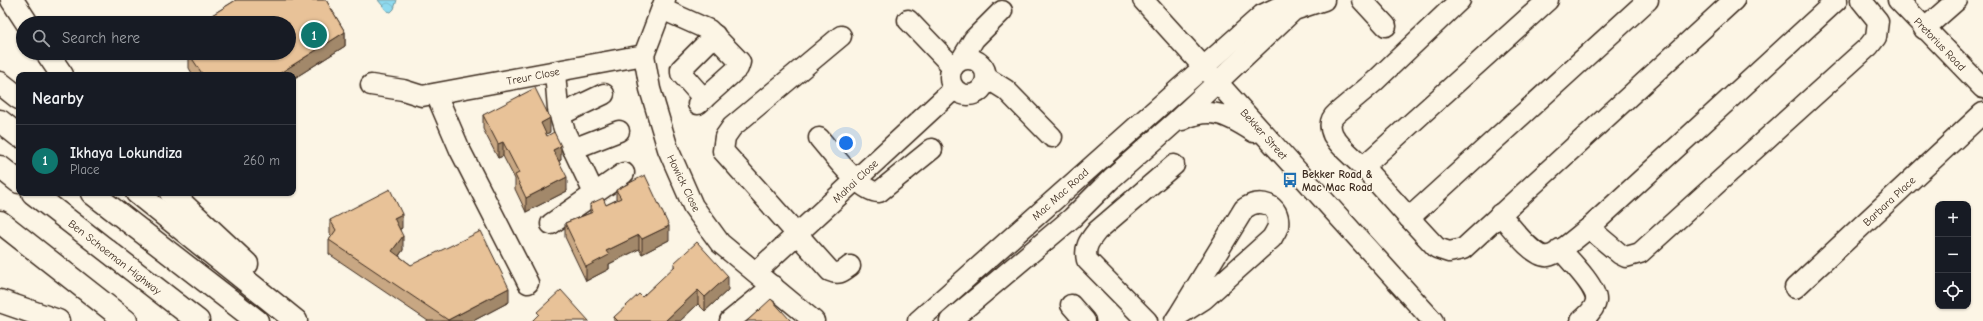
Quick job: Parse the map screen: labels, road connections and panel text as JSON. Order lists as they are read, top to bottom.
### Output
{
  "streets": {
    "highway": ["Ben Schoeman Highway"],
    "street": [
      "Pretorius Road",
      "Treur Close",
      "Bekker Street",
      "Mahai Close",
      "Howick Close",
      "Mac Mac Road",
      "Barbara Place"
    ]
  },
  "crossings": [
    ["Treur Close", "Howick Close"],
    ["Bekker Street", "Mac Mac Road"],
    ["Mahai Close", "Howick Close"]
  ],
  "places": {
    "bus stop": ["Bekker Road & Mac Mac Road"]
  },
  "page": {
    "search": "Search here",
    "pins": "1",
    "heading": "Nearby",
    "list": [
      {
        "mark": "1",
        "name": "Ikhaya Lokundiza",
        "note": "Place",
        "value": "260 m"
      }
    ],
    "map_buttons": ["+", "−"]
  }
}
